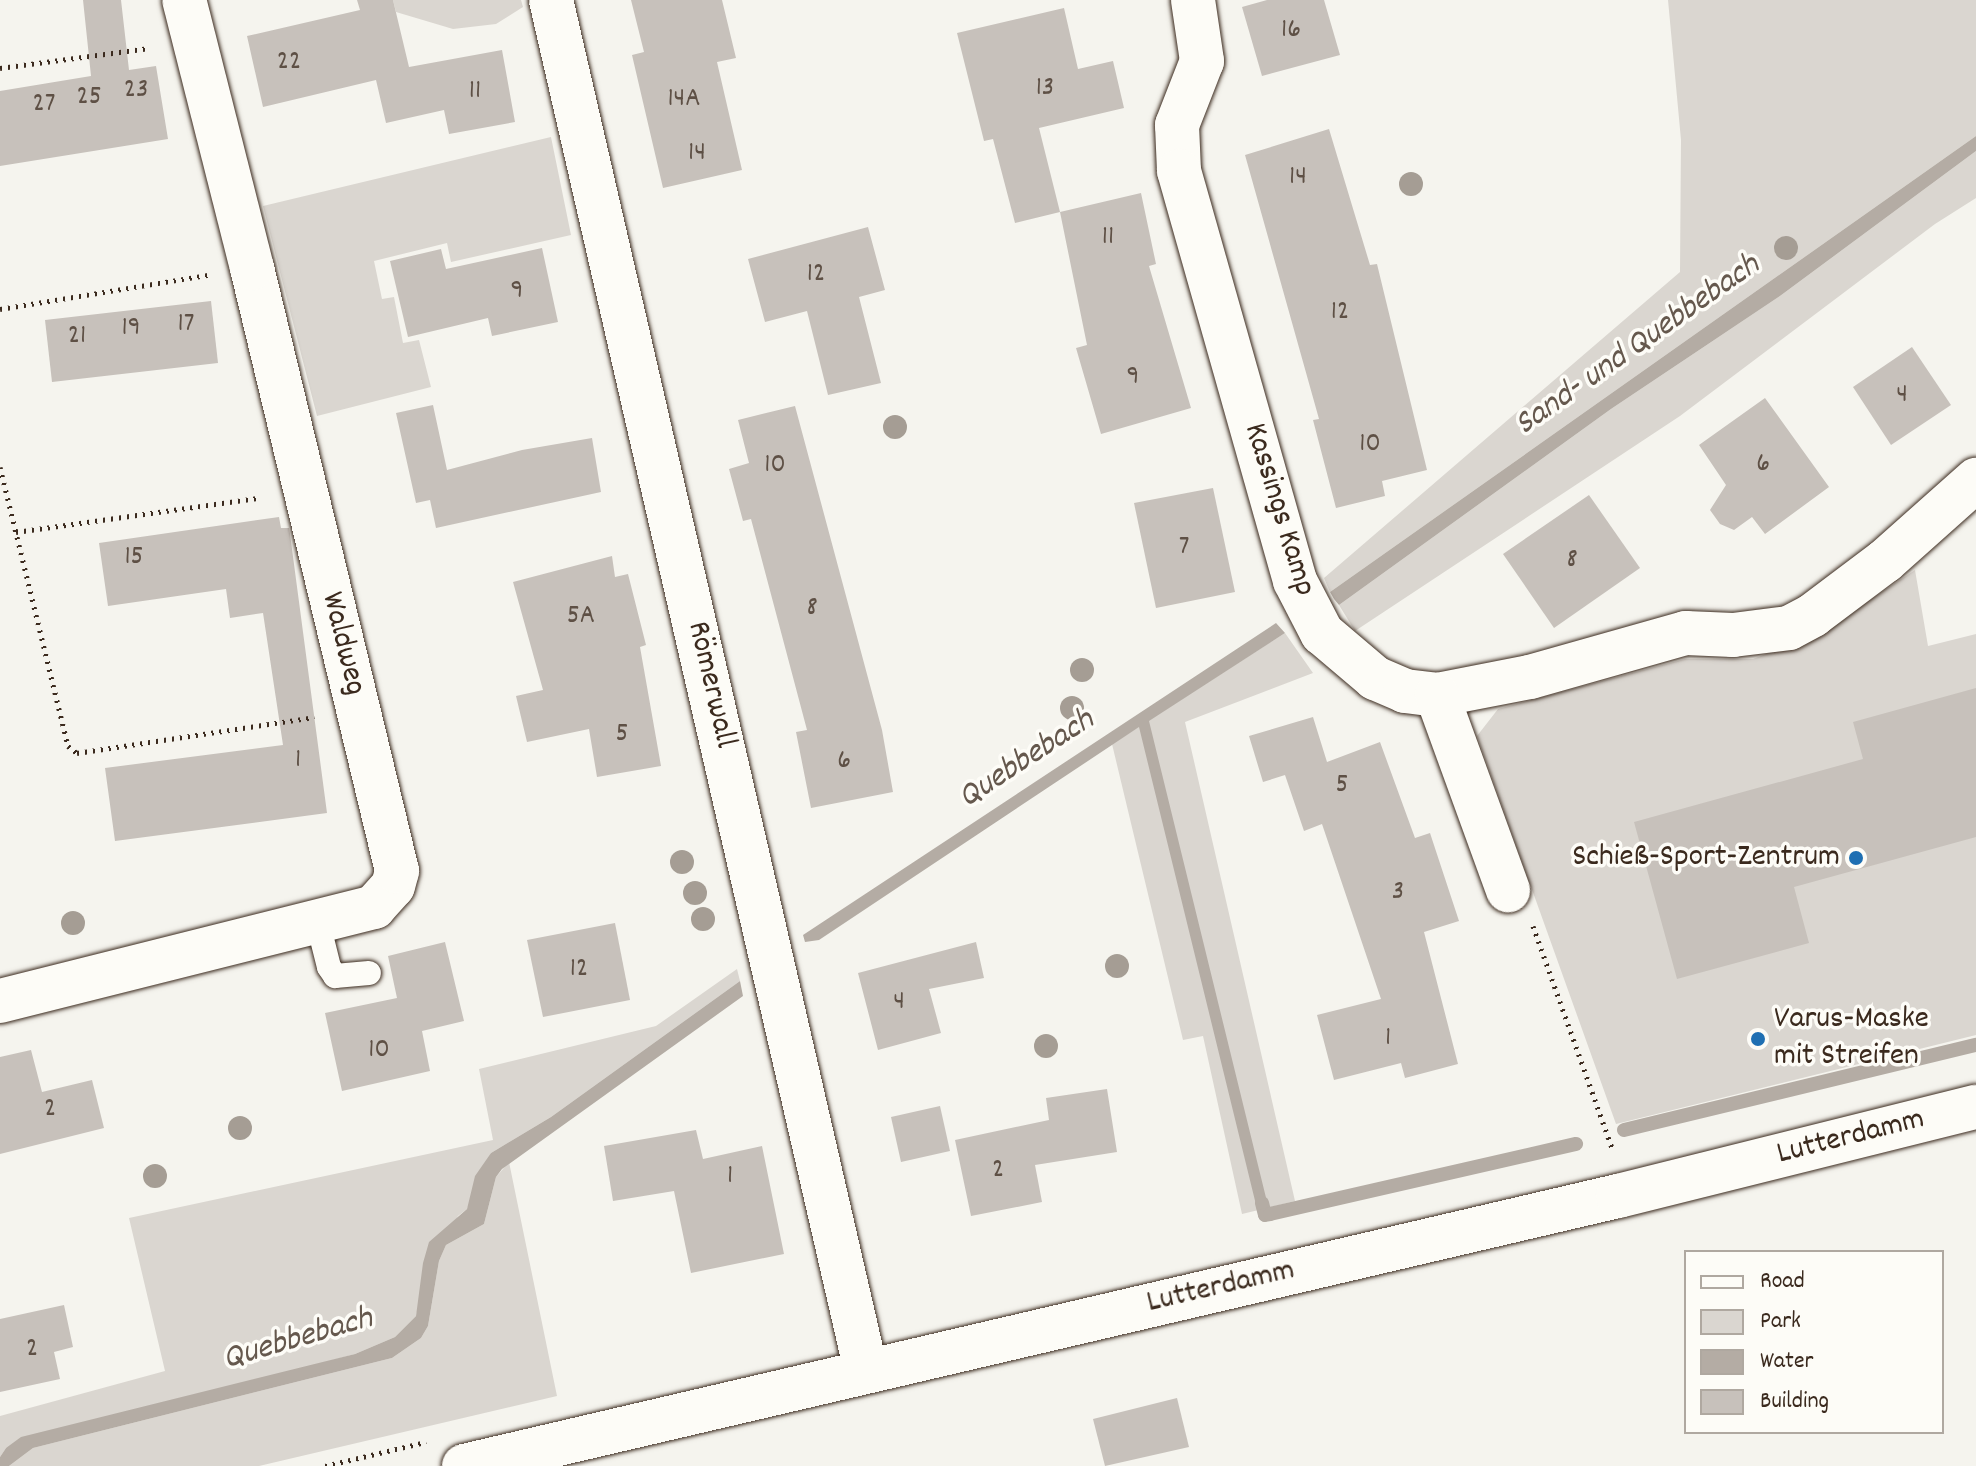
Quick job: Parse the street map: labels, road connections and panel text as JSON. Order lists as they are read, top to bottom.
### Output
{
  "streets": {
    "street": [
      "Kassings Kamp",
      "Waldweg",
      "Römerwall",
      "Lutterdamm"
    ]
  },
  "crossings": [
    ["Römerwall", "Lutterdamm"]
  ],
  "water": ["Sand- und Quebbebach", "Quebbebach"],
  "places": ["Schieß-Sport-Zentrum", "Varus-Maske mit Streifen"],
  "house_numbers": [
    "16",
    "22",
    "13",
    "23",
    "11",
    "25",
    "14A",
    "27",
    "14",
    "14",
    "11",
    "12",
    "9",
    "12",
    "17",
    "19",
    "21",
    "9",
    "4",
    "10",
    "6",
    "10",
    "7",
    "15",
    "8",
    "8",
    "5A",
    "5",
    "1",
    "6",
    "5",
    "3",
    "12",
    "4",
    "1",
    "10",
    "2",
    "2",
    "1",
    "2"
  ],
  "legend": [
    "Road",
    "Park",
    "Water",
    "Building"
  ]
}
